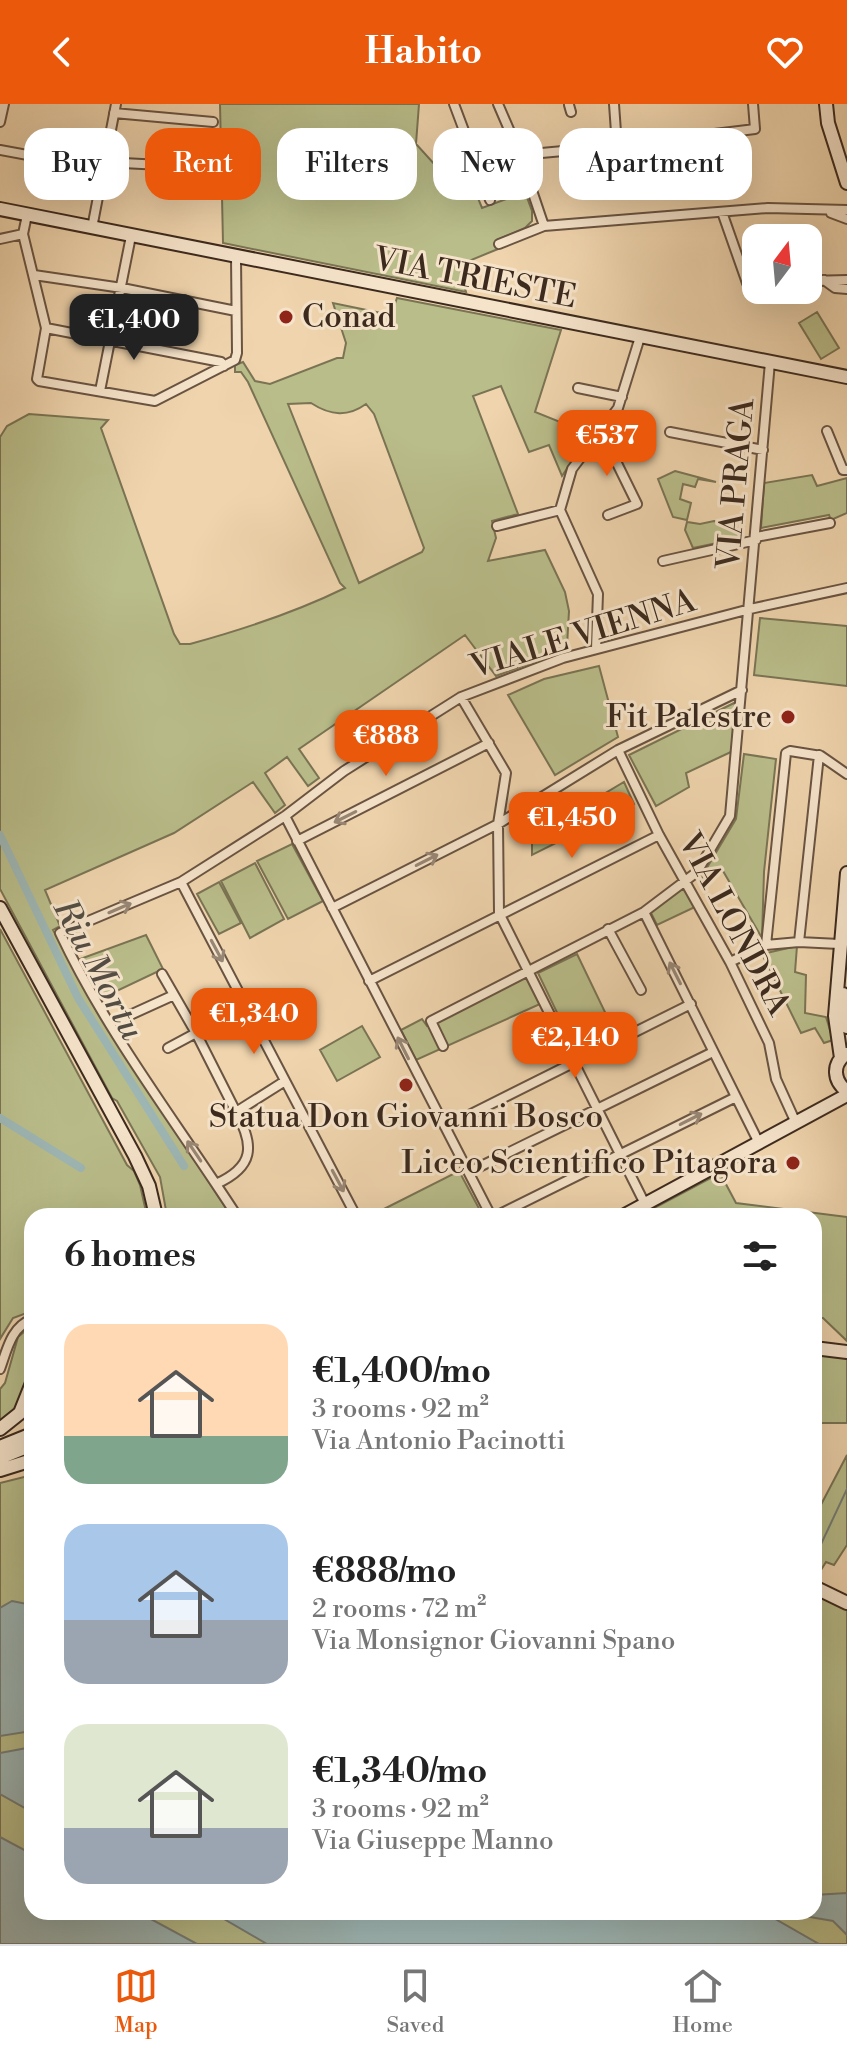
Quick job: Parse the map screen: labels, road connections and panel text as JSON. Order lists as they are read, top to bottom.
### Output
{
  "streets": {
    "street": [
      "VIA TRIESTE",
      "VIA PRAGA",
      "VIALE VIENNA",
      "VIA LONDRA"
    ]
  },
  "crossings": [
    ["VIA TRIESTE", "VIA PRAGA"],
    ["VIA PRAGA", "VIALE VIENNA"],
    ["VIA PRAGA", "VIA LONDRA"]
  ],
  "water": ["Riu Mortu"],
  "places": [
    "Conad",
    "Fit Palestre",
    "Statua Don Giovanni Bosco",
    "Liceo Scientifico Pitagora"
  ],
  "north": "top",
  "page": {
    "header": "Habito",
    "chip": [
      "Buy",
      "Rent",
      "Filters",
      "New",
      "Apartment"
    ],
    "price": [
      "€1,400",
      "€537",
      "€888",
      "€1,450",
      "€1,340",
      "€2,140"
    ],
    "heading": "6 homes",
    "list": [
      {
        "name": "€1,400/mo",
        "note": "3 rooms · 92 m² · Via Antonio Pacinotti"
      },
      {
        "name": "€888/mo",
        "note": "2 rooms · 72 m² · Via Monsignor Giovanni Spano"
      },
      {
        "name": "€1,340/mo",
        "note": "3 rooms · 92 m² · Via Giuseppe Manno"
      }
    ],
    "tabs": ["Map", "Saved", "Home"]
  }
}
